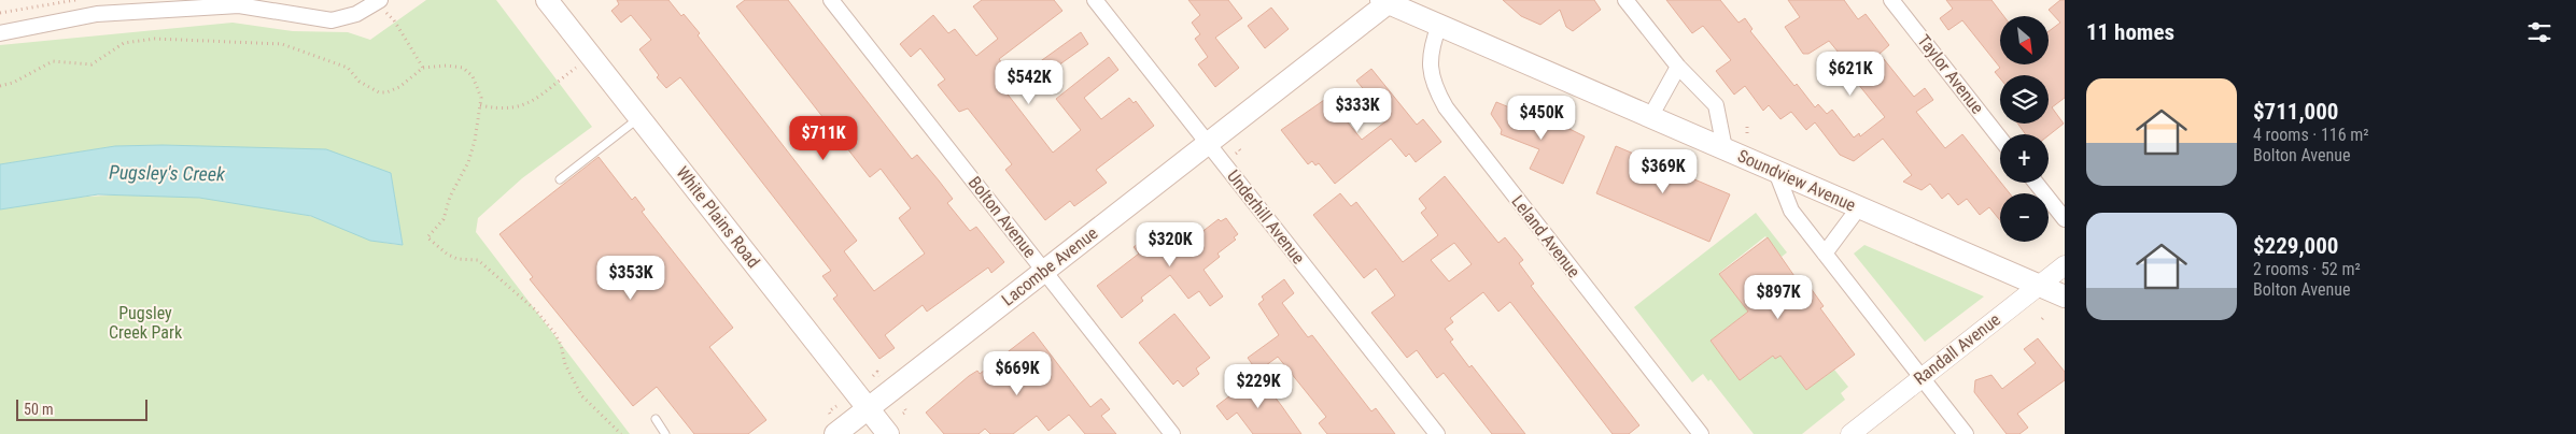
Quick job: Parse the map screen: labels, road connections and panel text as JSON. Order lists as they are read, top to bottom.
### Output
{
  "streets": {
    "main road": ["Soundview Avenue", "White Plains Road", "Lacombe Avenue"],
    "street": [
      "Taylor Avenue",
      "Bolton Avenue",
      "Underhill Avenue",
      "Leland Avenue",
      "Randall Avenue"
    ]
  },
  "crossings": [
    ["Soundview Avenue", "Leland Avenue"],
    ["Soundview Avenue", "Lacombe Avenue"],
    ["Soundview Avenue", "Randall Avenue"],
    ["White Plains Road", "Lacombe Avenue"],
    ["Bolton Avenue", "Lacombe Avenue"],
    ["Underhill Avenue", "Lacombe Avenue"]
  ],
  "water": ["Pugsley's Creek"],
  "parks": ["Pugsley Creek Park"],
  "scale_bar": "50 m",
  "north": "bottom right",
  "page": {
    "heading": "11 homes",
    "map_buttons": ["+", "−"],
    "price": [
      "$621K",
      "$542K",
      "$333K",
      "$450K",
      "$711K",
      "$369K",
      "$320K",
      "$353K",
      "$897K",
      "$669K",
      "$229K"
    ],
    "list": [
      {
        "name": "$711,000",
        "note": "4 rooms · 116 m² · Bolton Avenue"
      },
      {
        "name": "$229,000",
        "note": "2 rooms · 52 m² · Bolton Avenue"
      }
    ],
    "scale": "50 m"
  }
}
